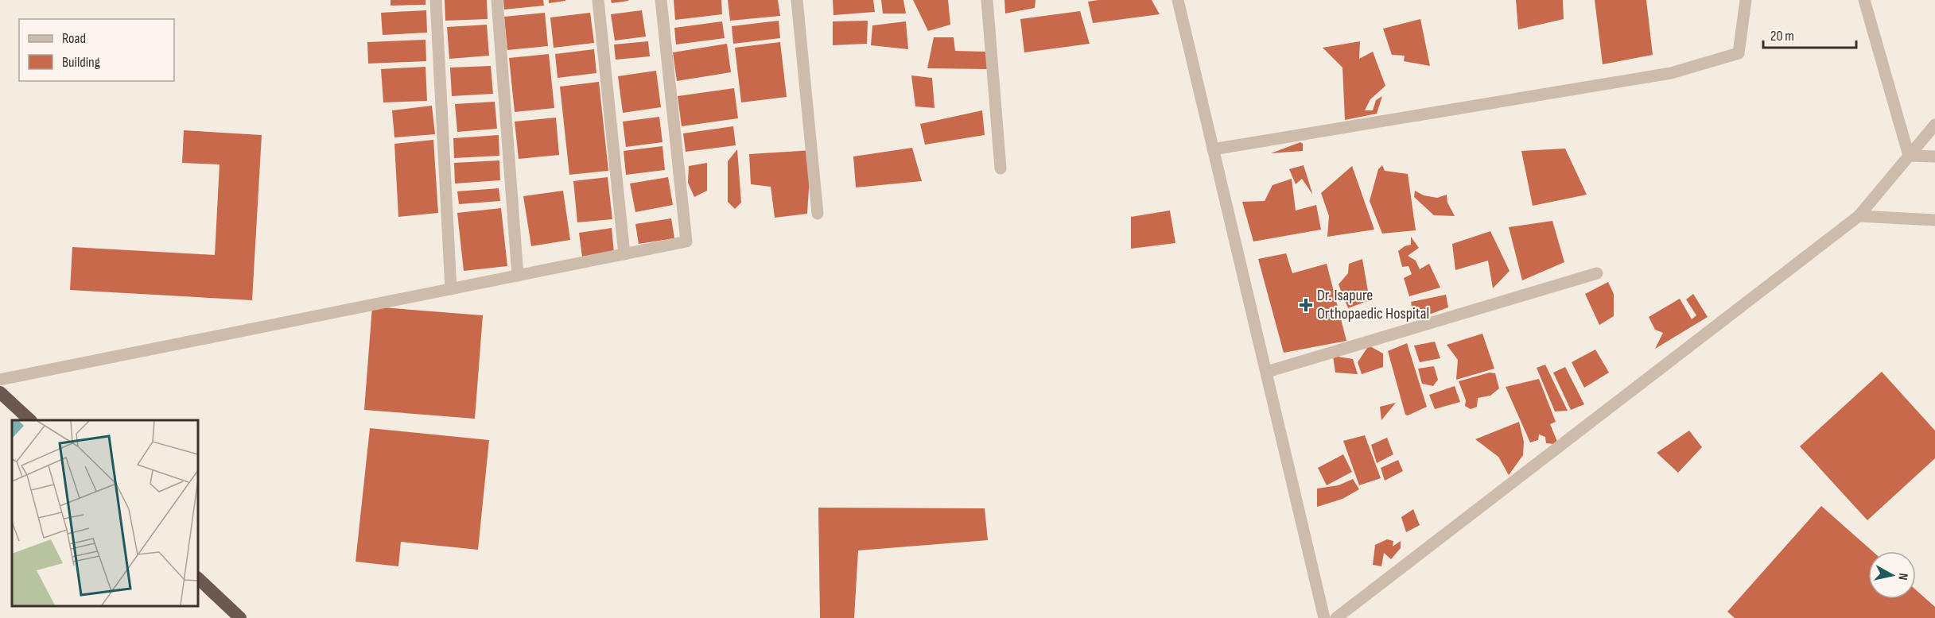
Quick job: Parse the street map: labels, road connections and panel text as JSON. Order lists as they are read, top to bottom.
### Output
{
  "places": {
    "health": ["Dr. Isapure Orthopaedic Hospital"]
  },
  "legend": ["Road", "Building"],
  "scale_bar": "20 m",
  "north": "right"
}
